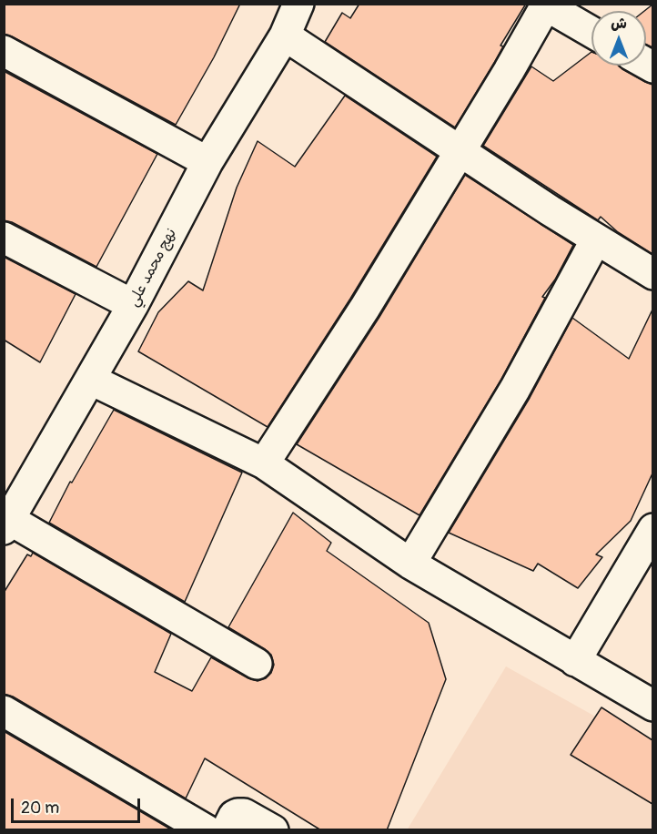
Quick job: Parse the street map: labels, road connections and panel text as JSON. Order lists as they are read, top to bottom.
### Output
{
  "streets": {
    "street": ["نهج محمد علي"]
  },
  "scale_bar": "20 m",
  "north": "top"
}
